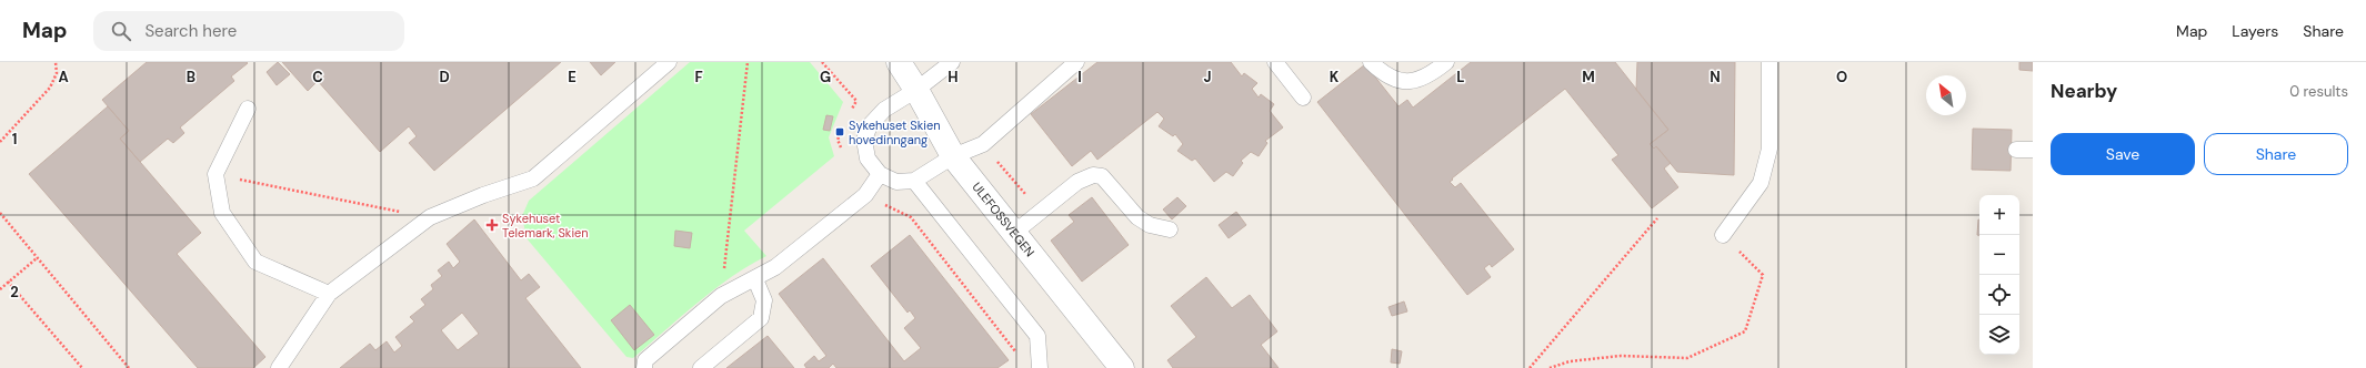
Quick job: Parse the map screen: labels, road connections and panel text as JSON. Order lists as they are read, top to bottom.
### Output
{
  "streets": {
    "street": ["ULEFOSSVEGEN"]
  },
  "places": {
    "transit": ["Sykehuset Skien hovedinngang"],
    "health": ["Sykehuset Telemark, Skien"]
  },
  "north": "top left",
  "page": {
    "header": "Map",
    "search": "Search here",
    "nav": ["Map", "Layers", "Share"],
    "heading": ["Nearby", "0 results"],
    "buttons": ["Save", "Share"],
    "map_buttons": ["+", "−"]
  },
  "grid": {
    "columns": [
      "A",
      "B",
      "C",
      "D",
      "E",
      "F",
      "G",
      "H",
      "I",
      "J",
      "K",
      "L",
      "M",
      "N",
      "O"
    ],
    "rows": ["1", "2"]
  }
}
